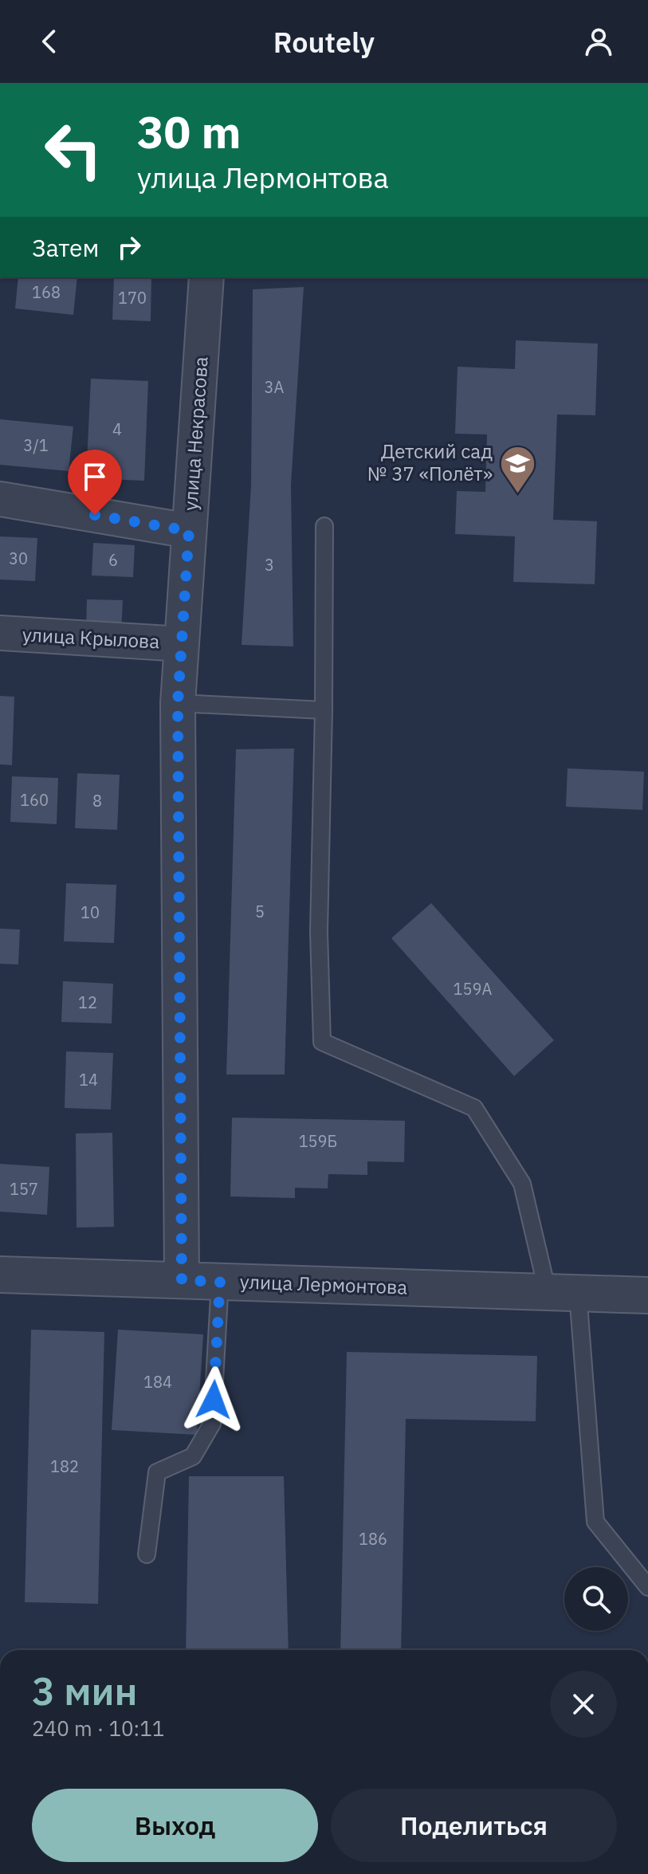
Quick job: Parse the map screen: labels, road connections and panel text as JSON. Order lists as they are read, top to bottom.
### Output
{
  "streets": {
    "street": ["улица Некрасова", "улица Крылова", "улица Лермонтова"]
  },
  "crossings": [
    ["улица Некрасова", "улица Крылова"],
    ["улица Некрасова", "улица Лермонтова"]
  ],
  "places": {
    "school or university": ["Детский сад № 37 «Полёт»"]
  },
  "house_numbers": [
    "168",
    "170",
    "3А",
    "4",
    "3/1",
    "30",
    "6",
    "3",
    "160",
    "8",
    "5",
    "10",
    "159А",
    "12",
    "14",
    "159Б",
    "157",
    "184",
    "182",
    "186"
  ],
  "page": {
    "header": "Routely",
    "turn": ["30 m", "улица Лермонтова"],
    "then": "Затем",
    "heading": ["3 мин", "240 m · 10:11"],
    "buttons": ["Выход", "Поделиться"]
  }
}
